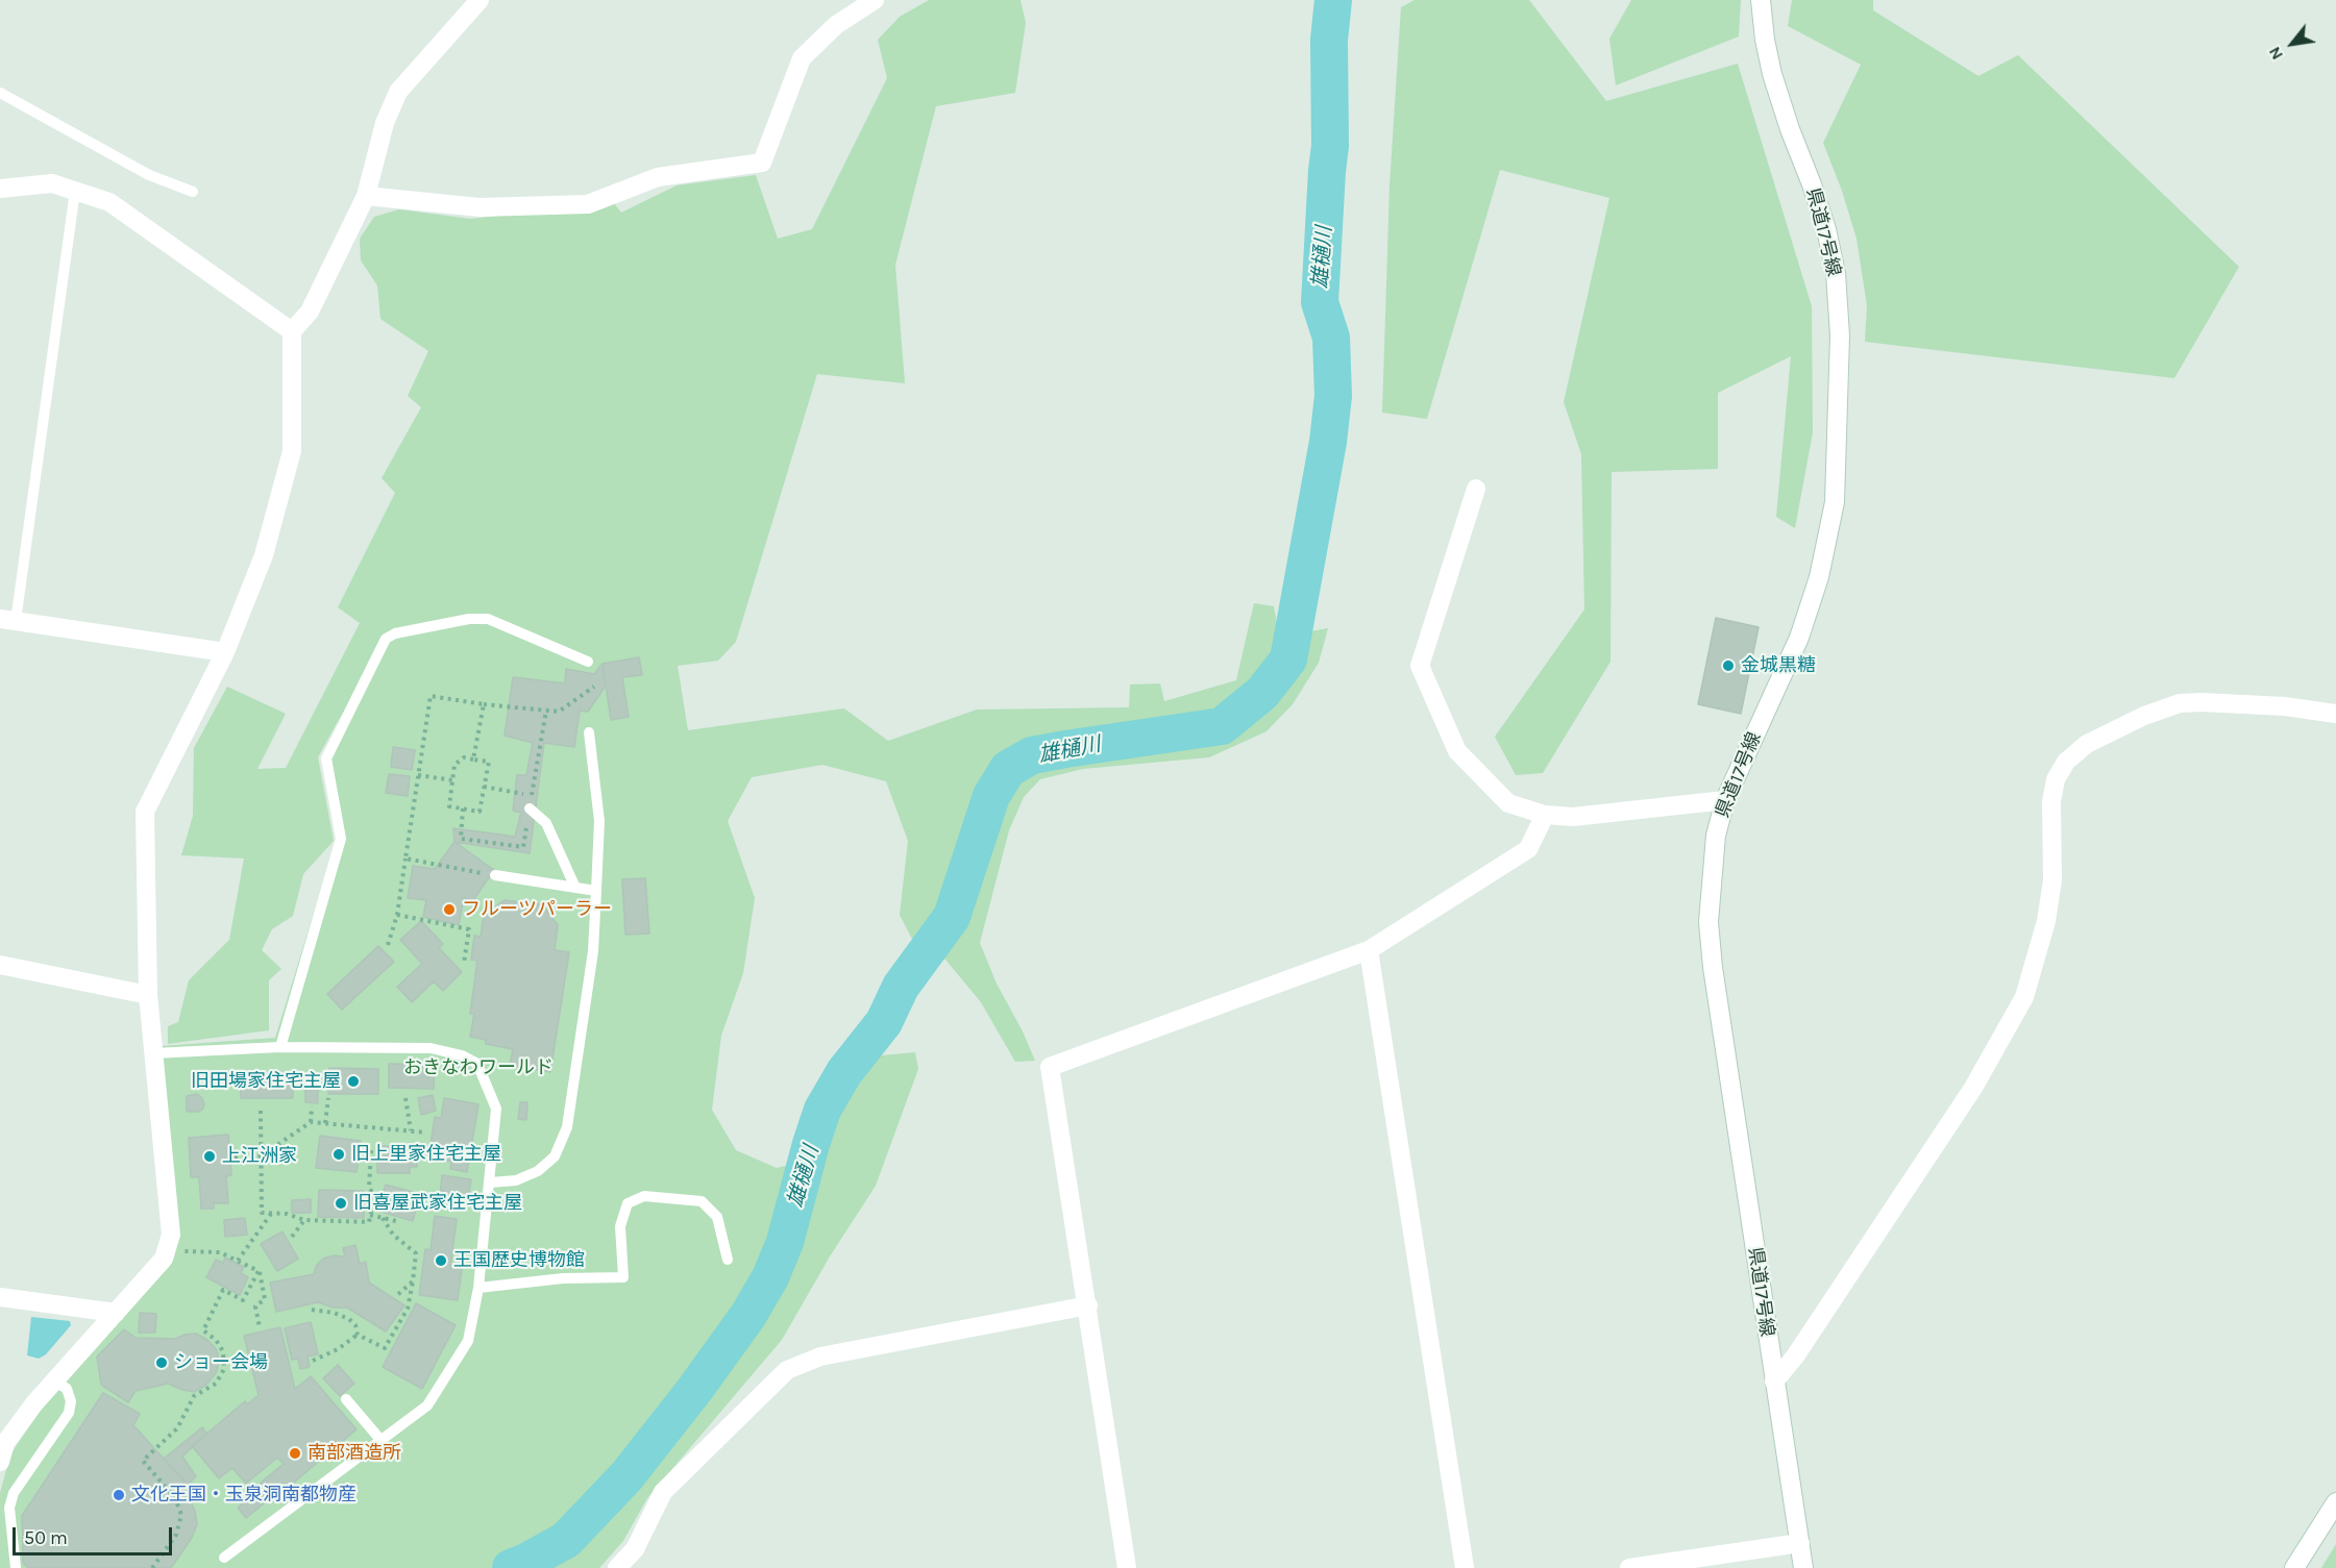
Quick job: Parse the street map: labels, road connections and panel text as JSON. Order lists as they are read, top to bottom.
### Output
{
  "streets": {
    "street": ["県道17号線"]
  },
  "water": ["雄樋川"],
  "parks": ["おきなわワールド"],
  "places": [
    "金城黒糖",
    "フルーツパーラー",
    "旧田場家住宅主屋",
    "旧上里家住宅主屋",
    "上江洲家",
    "旧喜屋武家住宅主屋",
    "王国歴史博物館",
    "ショー会場",
    "南部酒造所",
    "文化王国・玉泉洞南都物産"
  ],
  "scale_bar": "50 m",
  "north": "bottom left"
}
